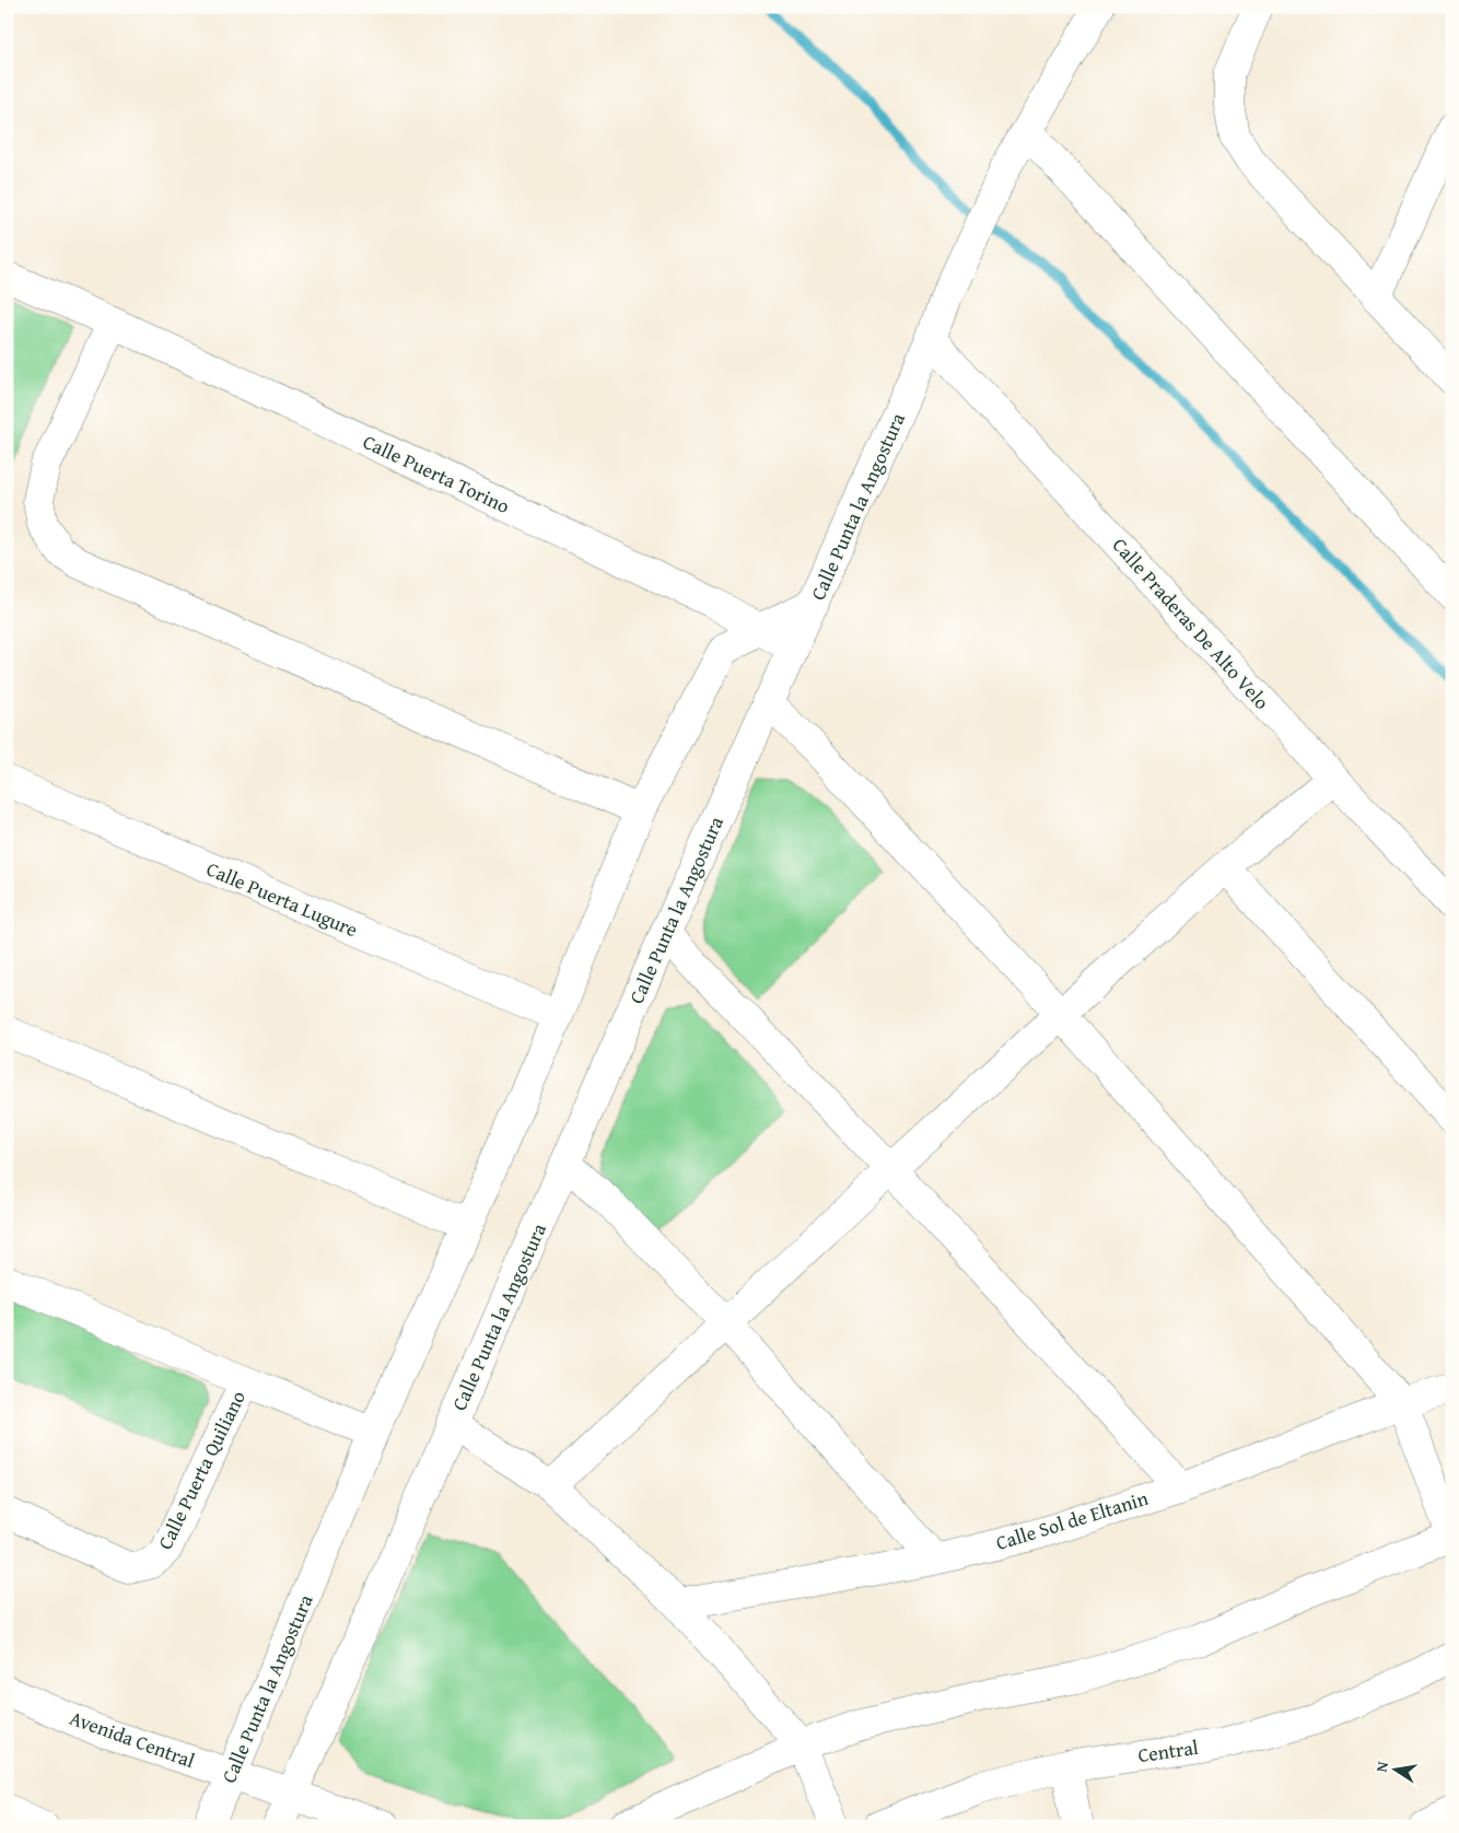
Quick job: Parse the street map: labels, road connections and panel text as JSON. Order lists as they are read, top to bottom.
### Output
{
  "streets": {
    "street": [
      "Calle Puerta Torino",
      "Calle Punta la Angostura",
      "Calle Praderas De Alto Velo",
      "Calle Puerta Lugure",
      "Calle Puerta Quiliano",
      "Calle Sol de Eltanin",
      "Avenida Central",
      "Central"
    ]
  },
  "crossings": [
    ["Calle Puerta Torino", "Calle Punta la Angostura"],
    ["Calle Punta la Angostura", "Calle Praderas De Alto Velo"],
    ["Calle Punta la Angostura", "Calle Puerta Lugure"],
    ["Calle Punta la Angostura", "Calle Puerta Quiliano"],
    ["Calle Punta la Angostura", "Avenida Central"]
  ],
  "north": "left"
}
